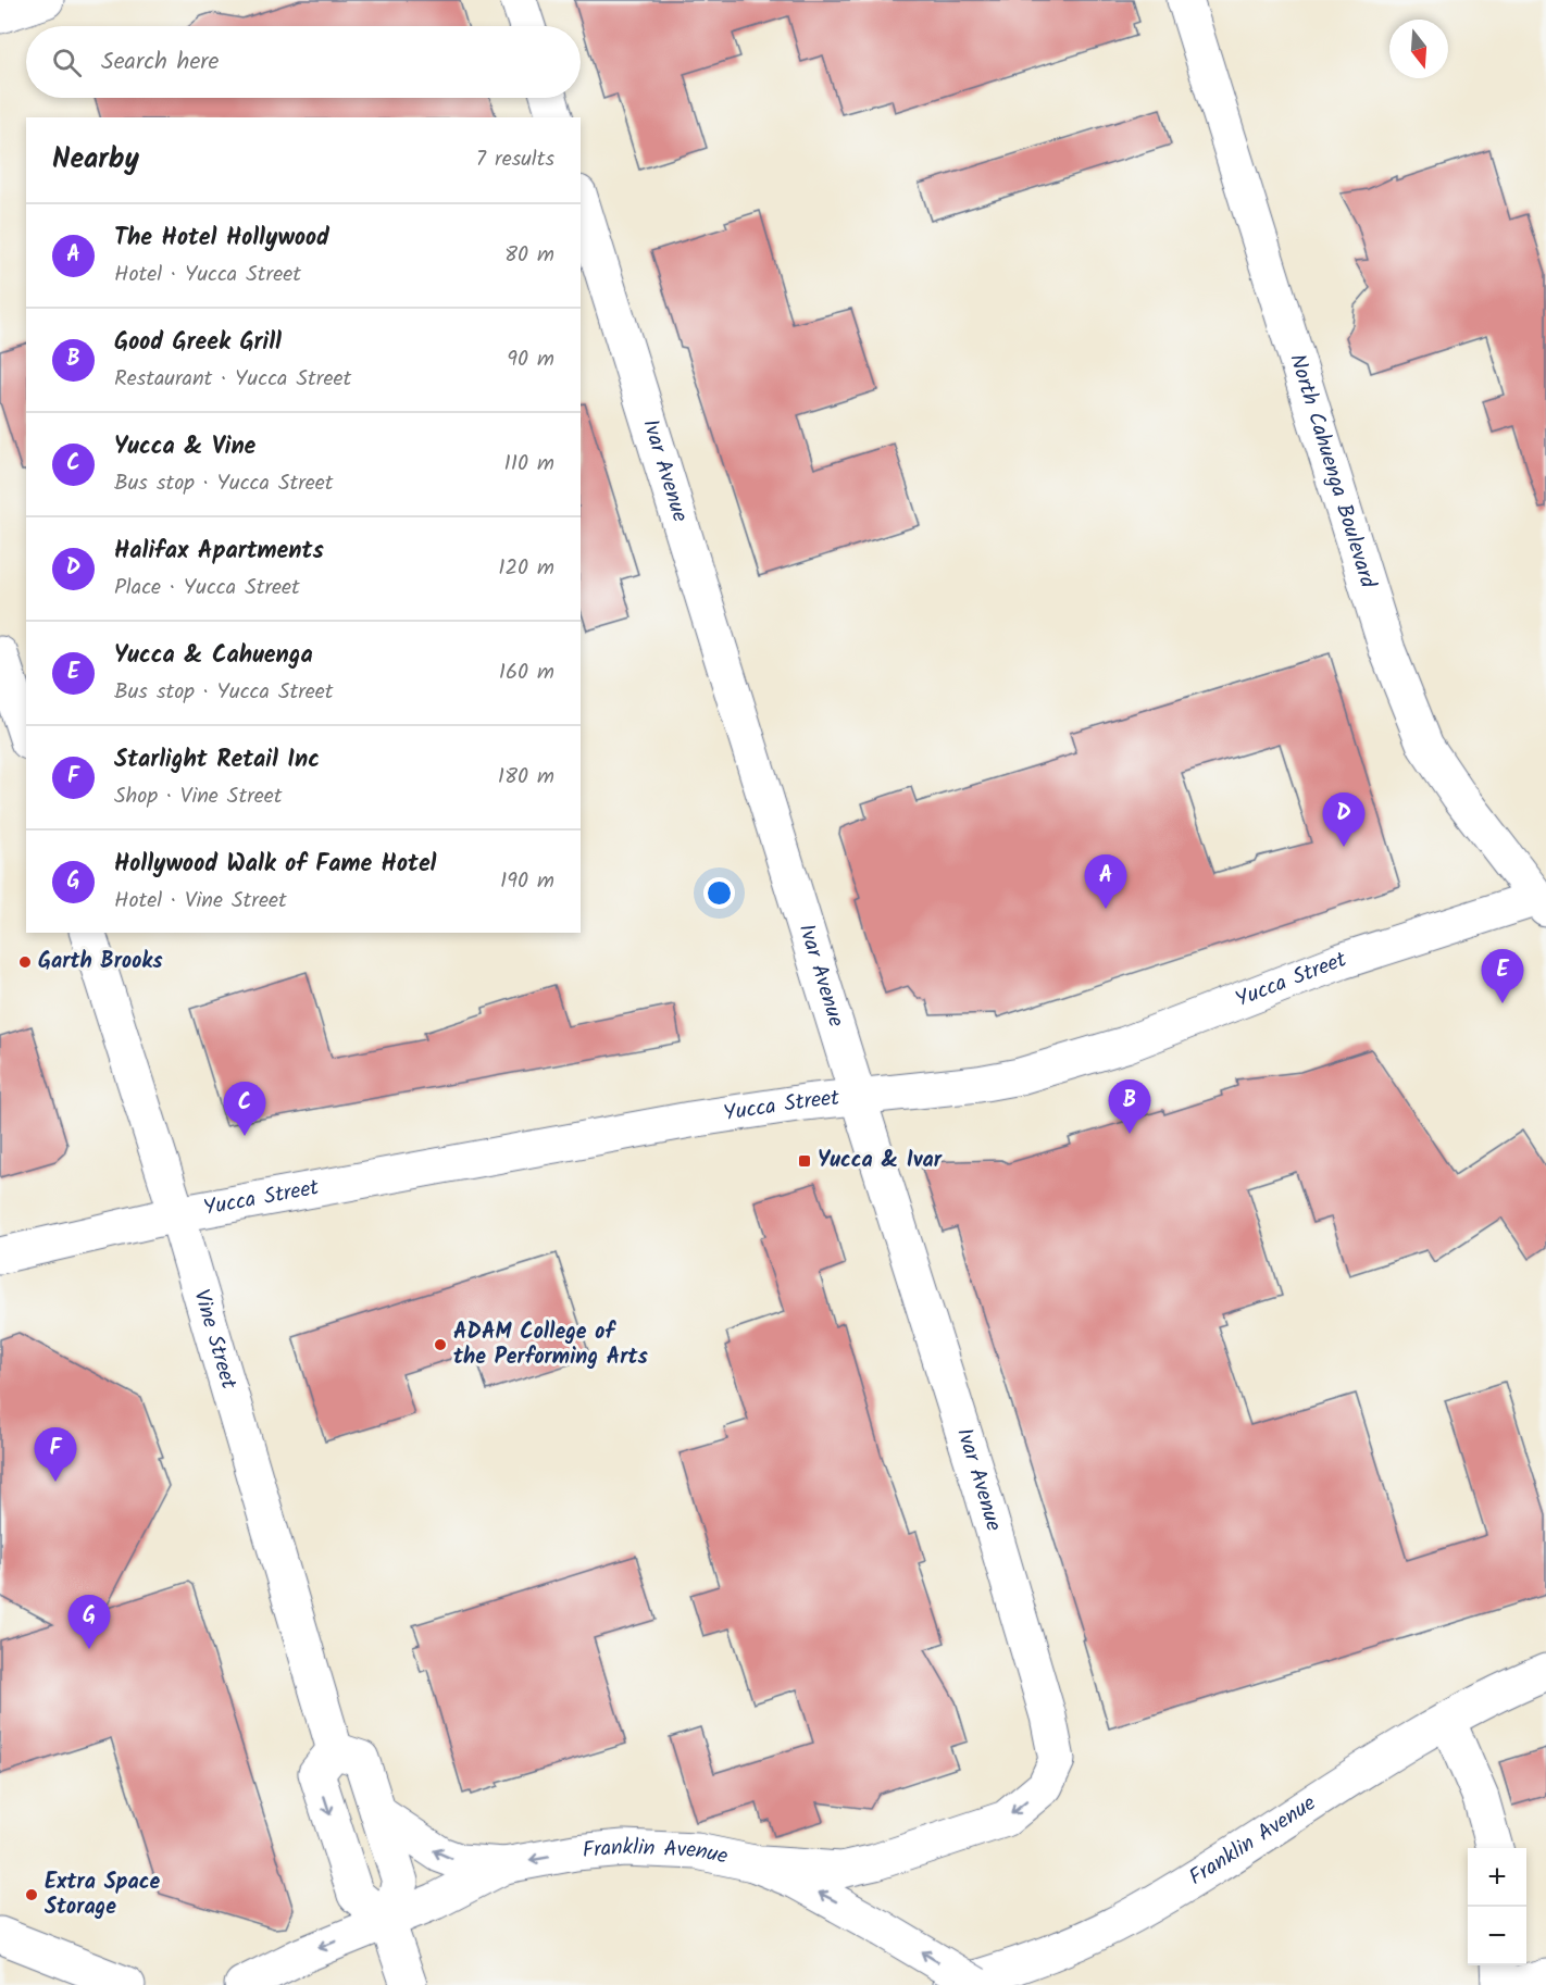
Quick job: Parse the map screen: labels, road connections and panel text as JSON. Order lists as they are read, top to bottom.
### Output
{
  "streets": {
    "main road": [
      "Ivar Avenue",
      "North Cahuenga Boulevard",
      "Yucca Street",
      "Vine Street",
      "Franklin Avenue"
    ]
  },
  "crossings": [
    ["Ivar Avenue", "Yucca Street"],
    ["Ivar Avenue", "Franklin Avenue"],
    ["North Cahuenga Boulevard", "Yucca Street"],
    ["Yucca Street", "Vine Street"]
  ],
  "places": {
    "other": ["Garth Brooks", "ADAM College of the Performing Arts", "Extra Space Storage"],
    "transit": ["Yucca & Ivar"]
  },
  "north": "bottom",
  "page": {
    "search": "Search here",
    "heading": ["Nearby", "7 results"],
    "list": [
      {
        "mark": "A",
        "name": "The Hotel Hollywood",
        "note": "Hotel · Yucca Street",
        "value": "80 m"
      },
      {
        "mark": "B",
        "name": "Good Greek Grill",
        "note": "Restaurant · Yucca Street",
        "value": "90 m"
      },
      {
        "mark": "C",
        "name": "Yucca & Vine",
        "note": "Bus stop · Yucca Street",
        "value": "110 m"
      },
      {
        "mark": "D",
        "name": "Halifax Apartments",
        "note": "Place · Yucca Street",
        "value": "120 m"
      },
      {
        "mark": "E",
        "name": "Yucca & Cahuenga",
        "note": "Bus stop · Yucca Street",
        "value": "160 m"
      },
      {
        "mark": "F",
        "name": "Starlight Retail Inc",
        "note": "Shop · Vine Street",
        "value": "180 m"
      },
      {
        "mark": "G",
        "name": "Hollywood Walk of Fame Hotel",
        "note": "Hotel · Vine Street",
        "value": "190 m"
      }
    ],
    "pins": [
      "D",
      "A",
      "E",
      "B",
      "C",
      "F",
      "G"
    ],
    "map_buttons": ["+", "−"]
  }
}
